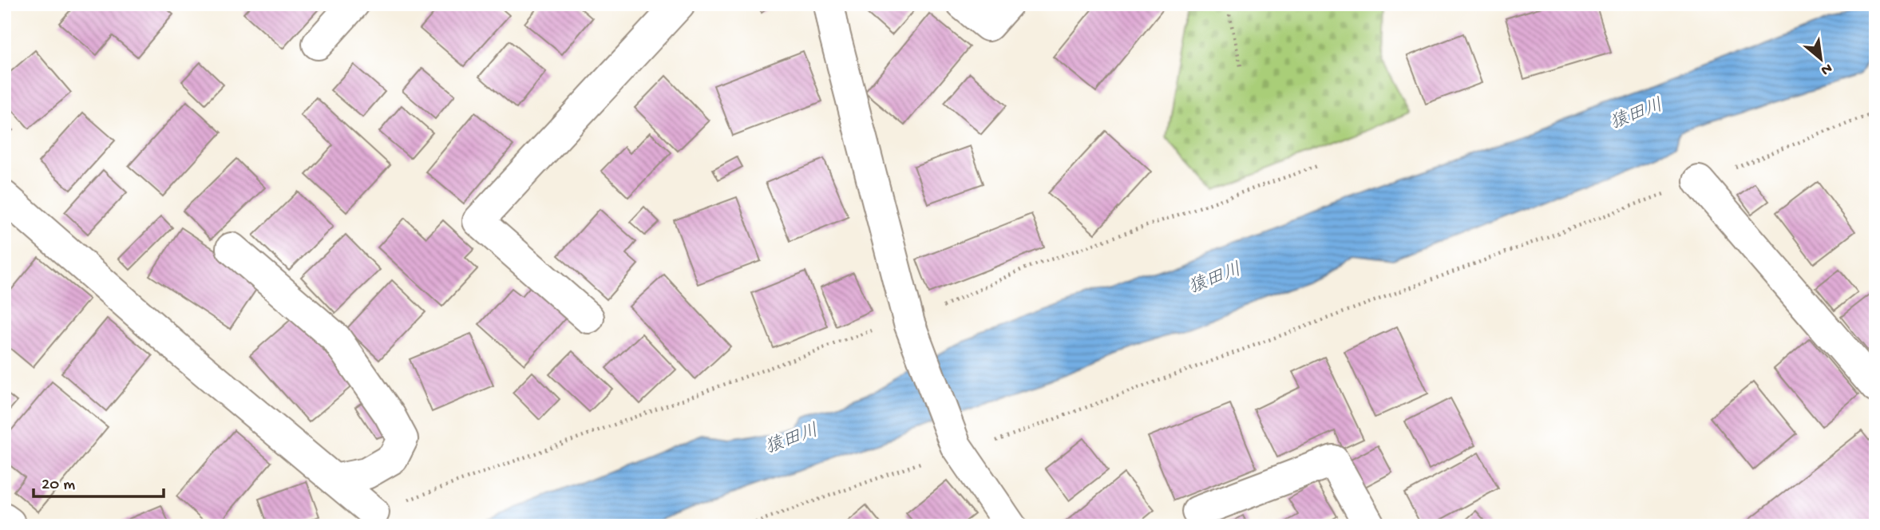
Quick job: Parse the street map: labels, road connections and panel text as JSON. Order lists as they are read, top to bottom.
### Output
{
  "water": ["猿田川"],
  "scale_bar": "20 m",
  "north": "bottom right"
}
